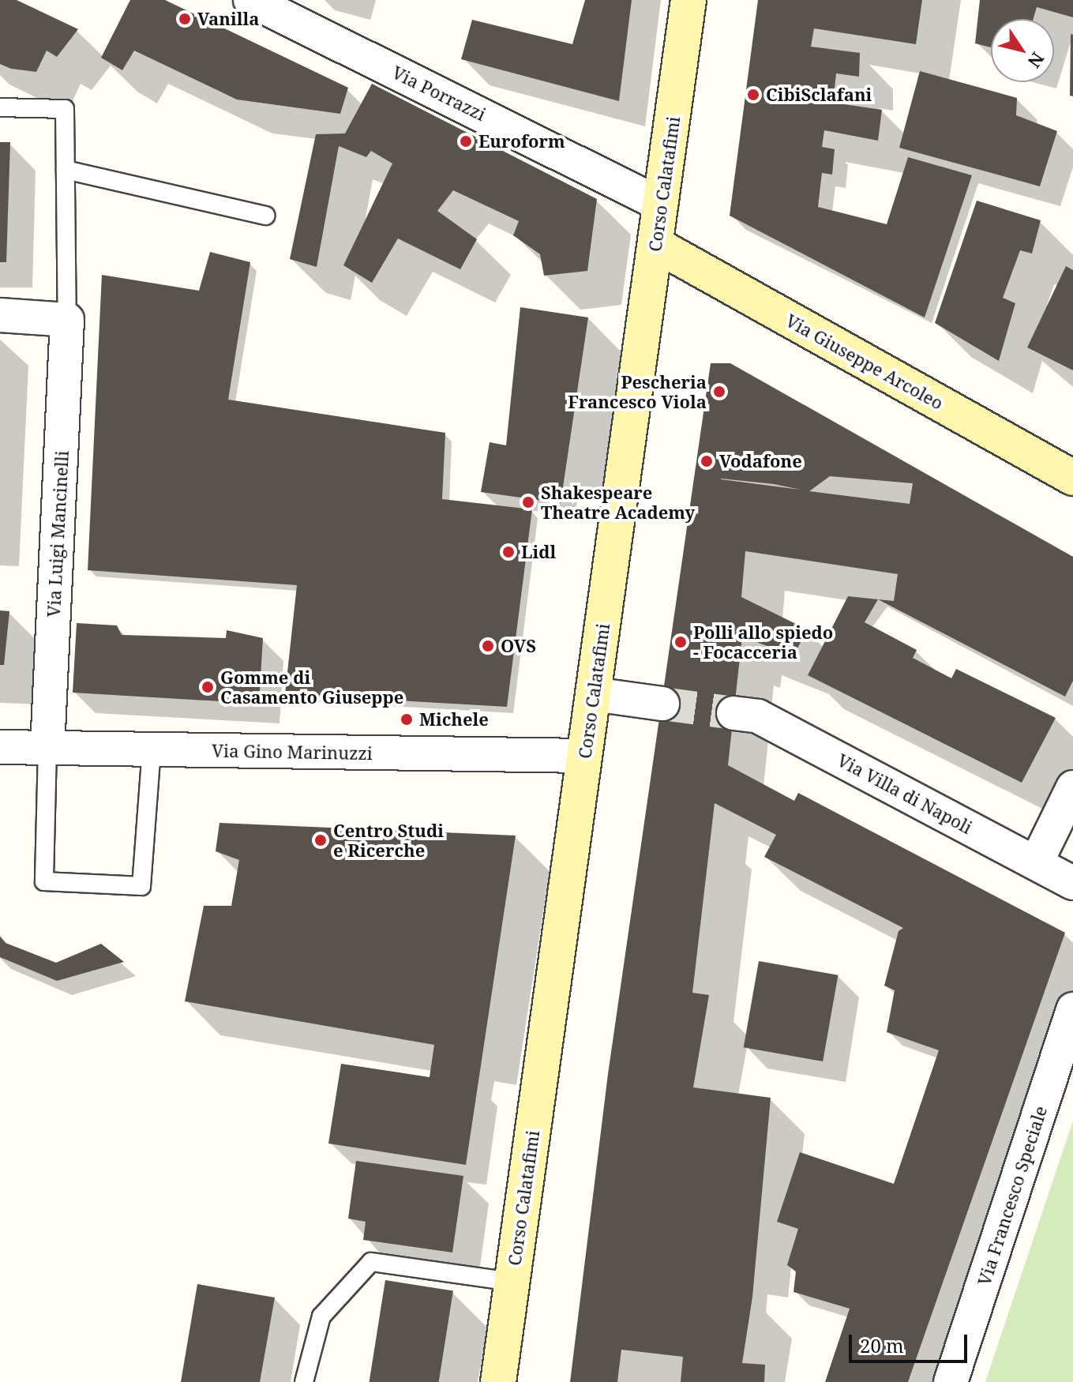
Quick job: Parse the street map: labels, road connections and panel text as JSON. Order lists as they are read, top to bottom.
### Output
{
  "streets": {
    "main road": ["Corso Calatafimi", "Via Giuseppe Arcoleo"],
    "street": [
      "Via Porrazzi",
      "Via Luigi Mancinelli",
      "Via Gino Marinuzzi",
      "Via Villa di Napoli",
      "Via Francesco Speciale"
    ]
  },
  "crossings": [
    ["Via Porrazzi", "Corso Calatafimi"],
    ["Corso Calatafimi", "Via Giuseppe Arcoleo"],
    ["Corso Calatafimi", "Via Gino Marinuzzi"],
    ["Via Luigi Mancinelli", "Via Gino Marinuzzi"]
  ],
  "places": [
    "Vanilla",
    "CibiSclafani",
    "Euroform",
    "Pescheria Francesco Viola",
    "Vodafone",
    "Shakespeare Theatre Academy",
    "Lidl",
    "Polli allo spiedo - Focacceria",
    "OVS",
    "Gomme di Casamento Giuseppe",
    "Michele",
    "Centro Studi e Ricerche"
  ],
  "scale_bar": "20 m",
  "north": "bottom right"
}
